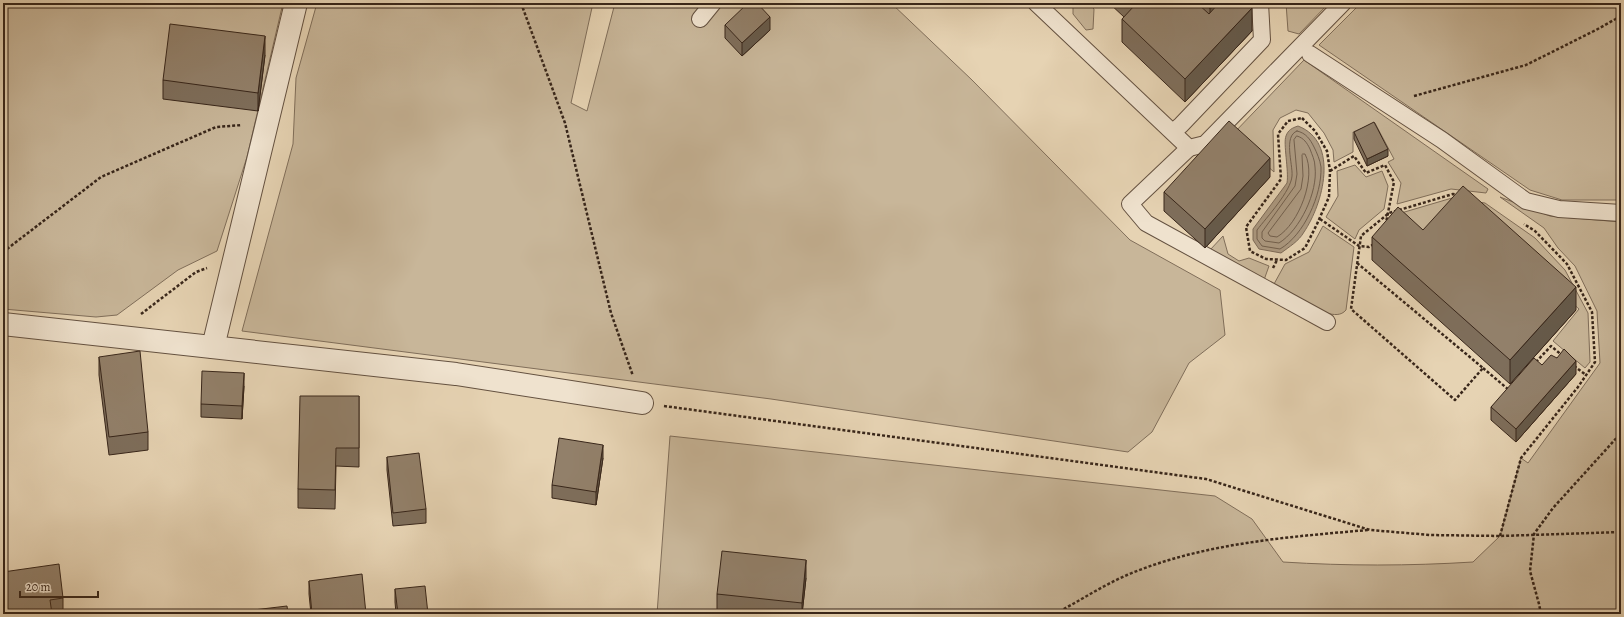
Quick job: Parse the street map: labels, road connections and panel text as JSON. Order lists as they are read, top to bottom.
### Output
{
  "scale_bar": "20 m"
}
